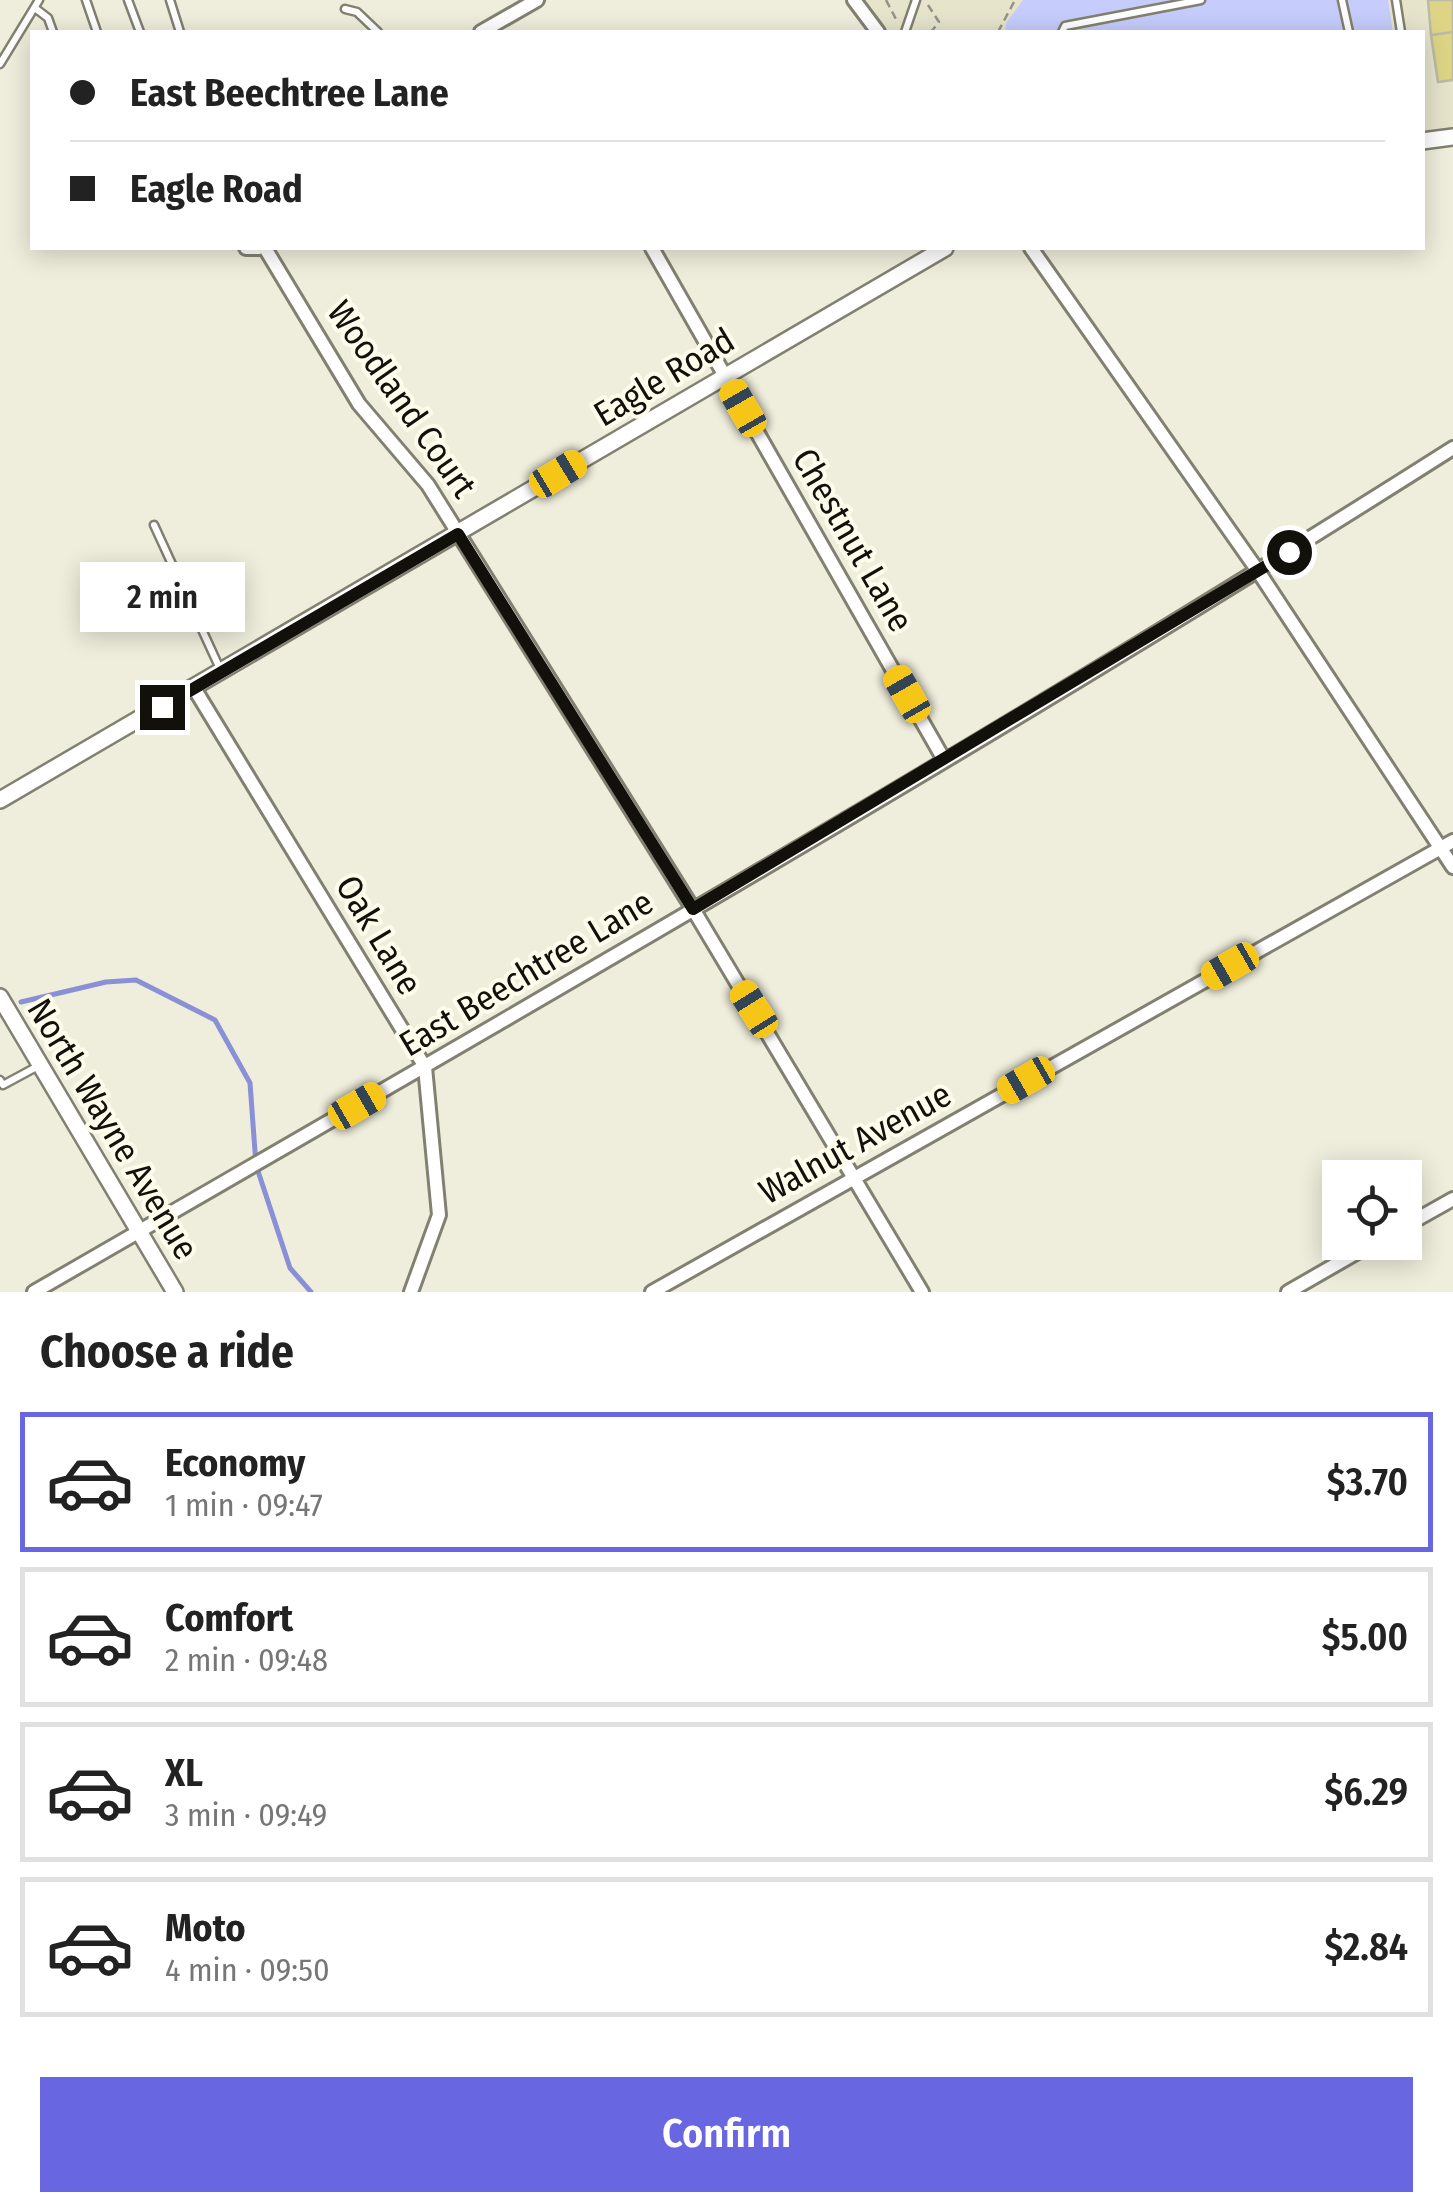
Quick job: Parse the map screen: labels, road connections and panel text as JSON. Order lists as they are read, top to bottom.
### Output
{
  "streets": {
    "street": [
      "Eagle Road",
      "Woodland Court",
      "Chestnut Lane",
      "Oak Lane",
      "East Beechtree Lane",
      "North Wayne Avenue",
      "Walnut Avenue"
    ]
  },
  "crossings": [
    ["Eagle Road", "Woodland Court"],
    ["Eagle Road", "Chestnut Lane"],
    ["Eagle Road", "Oak Lane"],
    ["Woodland Court", "East Beechtree Lane"],
    ["Woodland Court", "Walnut Avenue"],
    ["Chestnut Lane", "East Beechtree Lane"],
    ["Oak Lane", "East Beechtree Lane"],
    ["East Beechtree Lane", "North Wayne Avenue"]
  ],
  "page": {
    "banner": ["East Beechtree Lane", "Eagle Road"],
    "bubble": "2 min",
    "heading": "Choose a ride",
    "list": [
      {
        "name": "Economy",
        "note": "1 min · 09:47",
        "value": "$3.70"
      },
      {
        "name": "Comfort",
        "note": "2 min · 09:48",
        "value": "$5.00"
      },
      {
        "name": "XL",
        "note": "3 min · 09:49",
        "value": "$6.29"
      },
      {
        "name": "Moto",
        "note": "4 min · 09:50",
        "value": "$2.84"
      }
    ],
    "buttons": "Confirm"
  }
}
